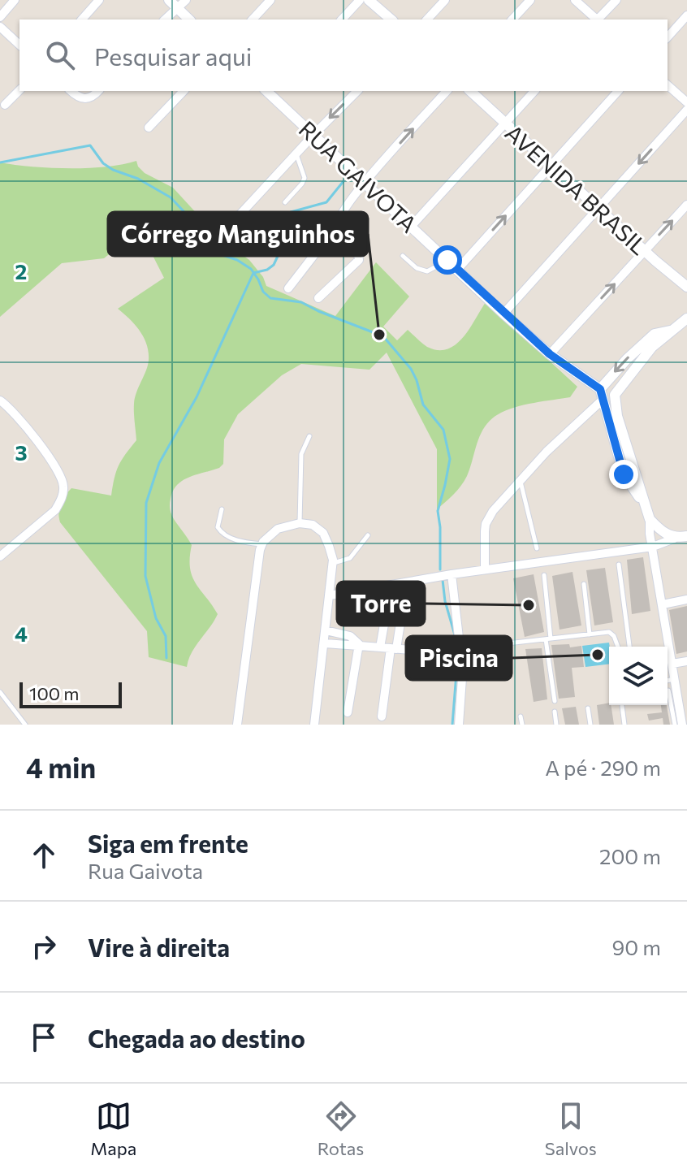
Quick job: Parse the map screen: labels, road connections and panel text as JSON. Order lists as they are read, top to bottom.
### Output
{
  "streets": {
    "street": ["RUA GAIVOTA", "AVENIDA BRASIL"]
  },
  "places": ["Córrego Manguinhos", "Torre", "Piscina"],
  "scale_bar": "100 m",
  "page": {
    "search": "Pesquisar aqui",
    "scale": "100 m",
    "heading": ["4 min", "A pé · 290 m"],
    "list": [
      ["Siga em frente", "Rua Gaivota", "200 m"],
      ["Vire à direita", "90 m"],
      "Chegada ao destino"
    ],
    "nav": ["Mapa", "Rotas", "Salvos"]
  },
  "grid": {
    "rows": ["2", "3", "4"]
  }
}
